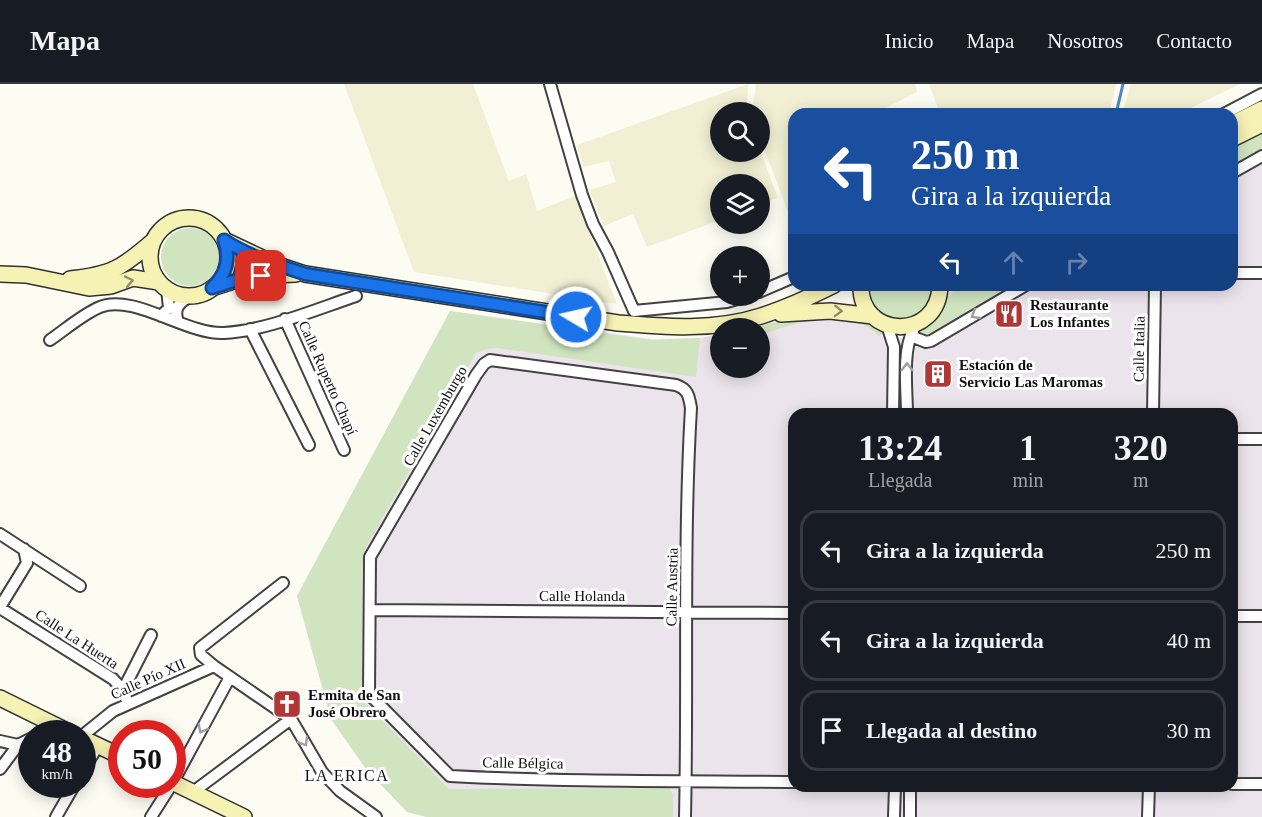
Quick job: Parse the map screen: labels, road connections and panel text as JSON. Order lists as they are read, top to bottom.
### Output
{
  "streets": {
    "street": [
      "Calle Italia",
      "Calle Ruperto Chapí",
      "Calle Luxemburgo",
      "Calle Austria",
      "Calle Holanda",
      "Calle La Huerta",
      "Calle Pío XII",
      "Calle Bélgica"
    ]
  },
  "crossings": [
    ["Calle Luxemburgo", "Calle Austria"],
    ["Calle Luxemburgo", "Calle Holanda"],
    ["Calle Luxemburgo", "Calle Bélgica"],
    ["Calle Austria", "Calle Holanda"],
    ["Calle Austria", "Calle Bélgica"],
    ["Calle Holanda", "Calle Bélgica"],
    ["Calle La Huerta", "Calle Pío XII"]
  ],
  "districts": ["LA ERICA"],
  "places": {
    "restaurant": ["Restaurante Los Infantes"],
    "building": ["Estación de Servicio Las Maromas"],
    "church": ["Ermita de San José Obrero"]
  },
  "page": {
    "header": "Mapa",
    "nav": [
      "Inicio",
      "Mapa",
      "Nosotros",
      "Contacto"
    ],
    "map_buttons": ["+", "−"],
    "turn": ["250 m", "Gira a la izquierda"],
    "eta": [
      "13:24",
      "Llegada",
      "1",
      "min",
      "320",
      "m"
    ],
    "list": [
      {
        "name": "Gira a la izquierda",
        "value": "250 m"
      },
      {
        "name": "Gira a la izquierda",
        "value": "40 m"
      },
      {
        "name": "Llegada al destino",
        "value": "30 m"
      }
    ],
    "speed": "48 km/h",
    "limit": "50"
  }
}
